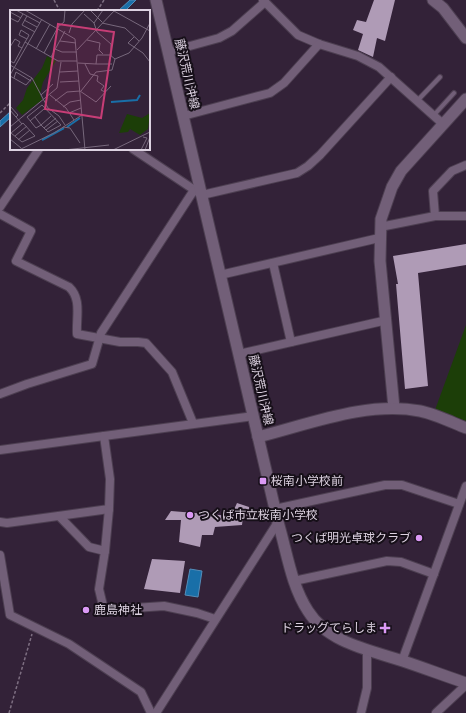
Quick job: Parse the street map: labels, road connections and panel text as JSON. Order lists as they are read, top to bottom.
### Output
{
  "streets": {
    "main road": ["藤沢荒川沖線"]
  },
  "places": {
    "transit": ["桜南小学校前"],
    "other": ["つくば市立桜南小学校", "つくば明光卓球クラブ", "鹿島神社"],
    "health": ["ドラッグてらしま"]
  }
}
